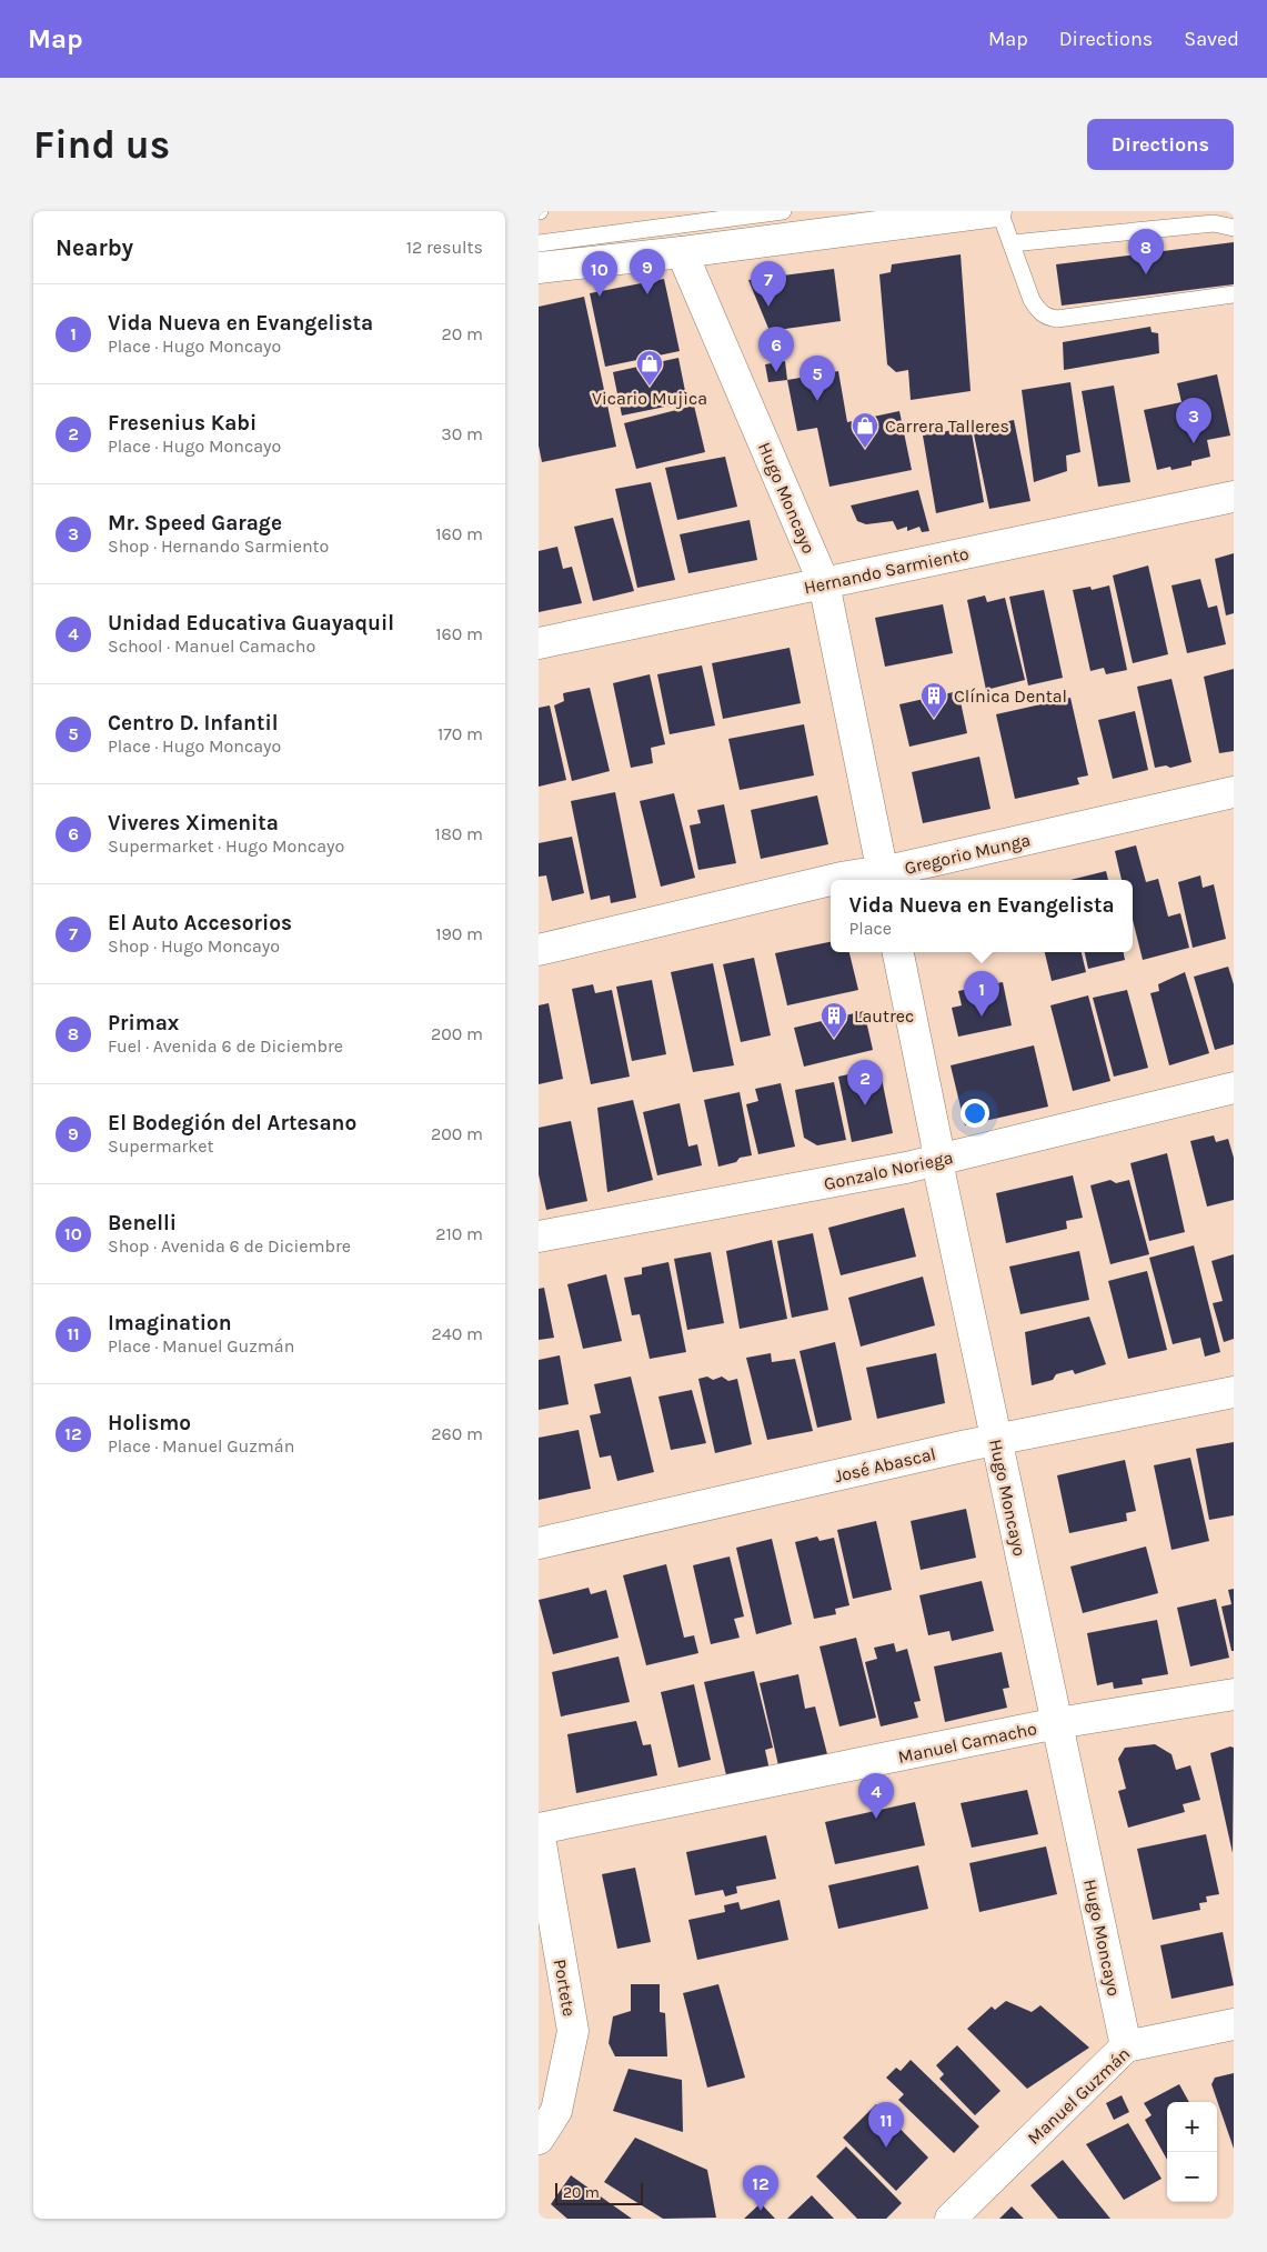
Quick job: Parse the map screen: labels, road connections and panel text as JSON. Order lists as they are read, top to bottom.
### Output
{
  "streets": {
    "street": [
      "Hugo Moncayo",
      "Hernando Sarmiento",
      "Gregorio Munga",
      "Gonzalo Noriega",
      "José Abascal",
      "Manuel Camacho",
      "Portete",
      "Manuel Guzmán"
    ]
  },
  "crossings": [
    ["Hugo Moncayo", "Hernando Sarmiento"],
    ["Hugo Moncayo", "Gregorio Munga"],
    ["Hugo Moncayo", "Gonzalo Noriega"],
    ["Hugo Moncayo", "José Abascal"],
    ["Hugo Moncayo", "Manuel Camacho"],
    ["Hugo Moncayo", "Manuel Guzmán"],
    ["Manuel Camacho", "Portete"]
  ],
  "places": {
    "shop": ["Vicario Mujica", "Carrera Talleres"],
    "building": ["Clínica Dental", "Lautrec"]
  },
  "scale_bar": "20 m",
  "page": {
    "header": "Map",
    "nav": ["Map", "Directions", "Saved"],
    "buttons": "Directions",
    "title": "Find us",
    "heading": ["Nearby", "12 results"],
    "pins": [
      "8",
      "9",
      "10",
      "7",
      "6",
      "5",
      "3",
      "1",
      "2",
      "4",
      "11",
      "12"
    ],
    "list": [
      {
        "mark": "1",
        "name": "Vida Nueva en Evangelista",
        "note": "Place · Hugo Moncayo",
        "value": "20 m"
      },
      {
        "mark": "2",
        "name": "Fresenius Kabi",
        "note": "Place · Hugo Moncayo",
        "value": "30 m"
      },
      {
        "mark": "3",
        "name": "Mr. Speed Garage",
        "note": "Shop · Hernando Sarmiento",
        "value": "160 m"
      },
      {
        "mark": "4",
        "name": "Unidad Educativa Guayaquil",
        "note": "School · Manuel Camacho",
        "value": "160 m"
      },
      {
        "mark": "5",
        "name": "Centro D. Infantil",
        "note": "Place · Hugo Moncayo",
        "value": "170 m"
      },
      {
        "mark": "6",
        "name": "Viveres Ximenita",
        "note": "Supermarket · Hugo Moncayo",
        "value": "180 m"
      },
      {
        "mark": "7",
        "name": "El Auto Accesorios",
        "note": "Shop · Hugo Moncayo",
        "value": "190 m"
      },
      {
        "mark": "8",
        "name": "Primax",
        "note": "Fuel · Avenida 6 de Diciembre",
        "value": "200 m"
      },
      {
        "mark": "9",
        "name": "El Bodegión del Artesano",
        "note": "Supermarket",
        "value": "200 m"
      },
      {
        "mark": "10",
        "name": "Benelli",
        "note": "Shop · Avenida 6 de Diciembre",
        "value": "210 m"
      },
      {
        "mark": "11",
        "name": "Imagination",
        "note": "Place · Manuel Guzmán",
        "value": "240 m"
      },
      {
        "mark": "12",
        "name": "Holismo",
        "note": "Place · Manuel Guzmán",
        "value": "260 m"
      }
    ],
    "popup": ["Vida Nueva en Evangelista", "Place"],
    "map_buttons": ["+", "−"],
    "scale": "20 m"
  }
}
